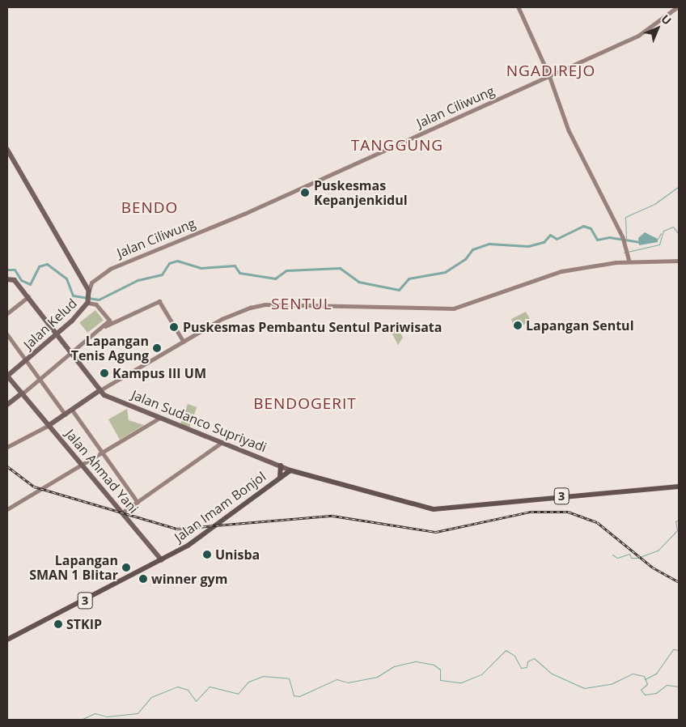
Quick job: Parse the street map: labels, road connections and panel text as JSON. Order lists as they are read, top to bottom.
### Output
{
  "streets": {
    "highway": ["3", "Jalan Imam Bonjol"],
    "main road": [
      "Jalan Ciliwung",
      "Jalan Kelud",
      "Jalan Sudanco Supriyadi",
      "Jalan Ahmad Yani"
    ]
  },
  "crossings": [
    ["Jalan Kelud", "Jalan Sudanco Supriyadi"],
    ["Jalan Kelud", "Jalan Ahmad Yani"],
    ["Jalan Sudanco Supriyadi", "3"],
    ["Jalan Sudanco Supriyadi", "Jalan Imam Bonjol"],
    ["Jalan Ahmad Yani", "3"],
    ["Jalan Ahmad Yani", "Jalan Imam Bonjol"],
    ["3", "Jalan Imam Bonjol"]
  ],
  "districts": [
    "NGADIREJO",
    "TANGGUNG",
    "BENDO",
    "SENTUL",
    "BENDOGERIT"
  ],
  "places": [
    "Puskesmas Kepanjenkidul",
    "Lapangan Sentul",
    "Puskesmas Pembantu Sentul Pariwisata",
    "Lapangan Tenis Agung",
    "Kampus III UM",
    "Unisba",
    "Lapangan SMAN 1 Blitar",
    "winner gym",
    "STKIP"
  ],
  "north": "top right"
}
